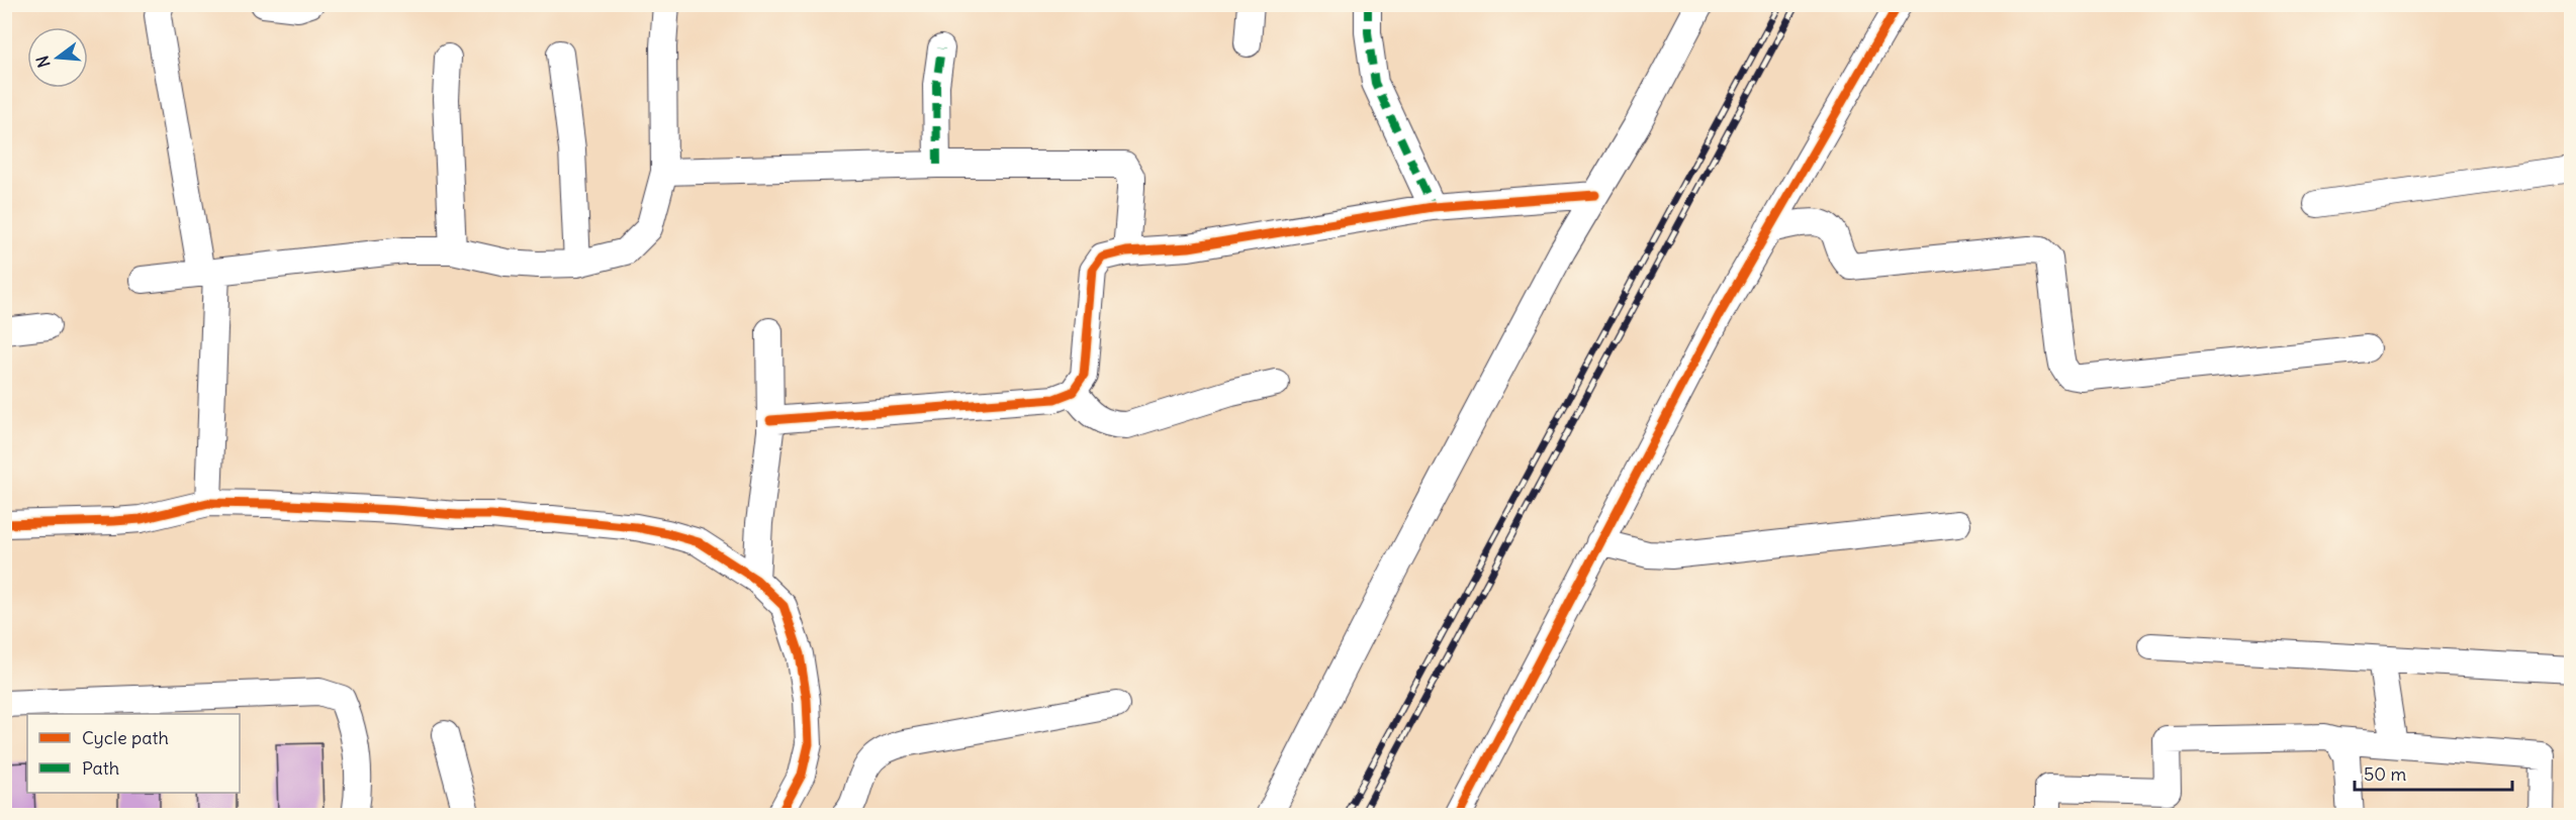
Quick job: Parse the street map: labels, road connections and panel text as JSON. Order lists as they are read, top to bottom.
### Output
{
  "legend": ["Cycle path", "Path"],
  "scale_bar": "50 m",
  "north": "left"
}
